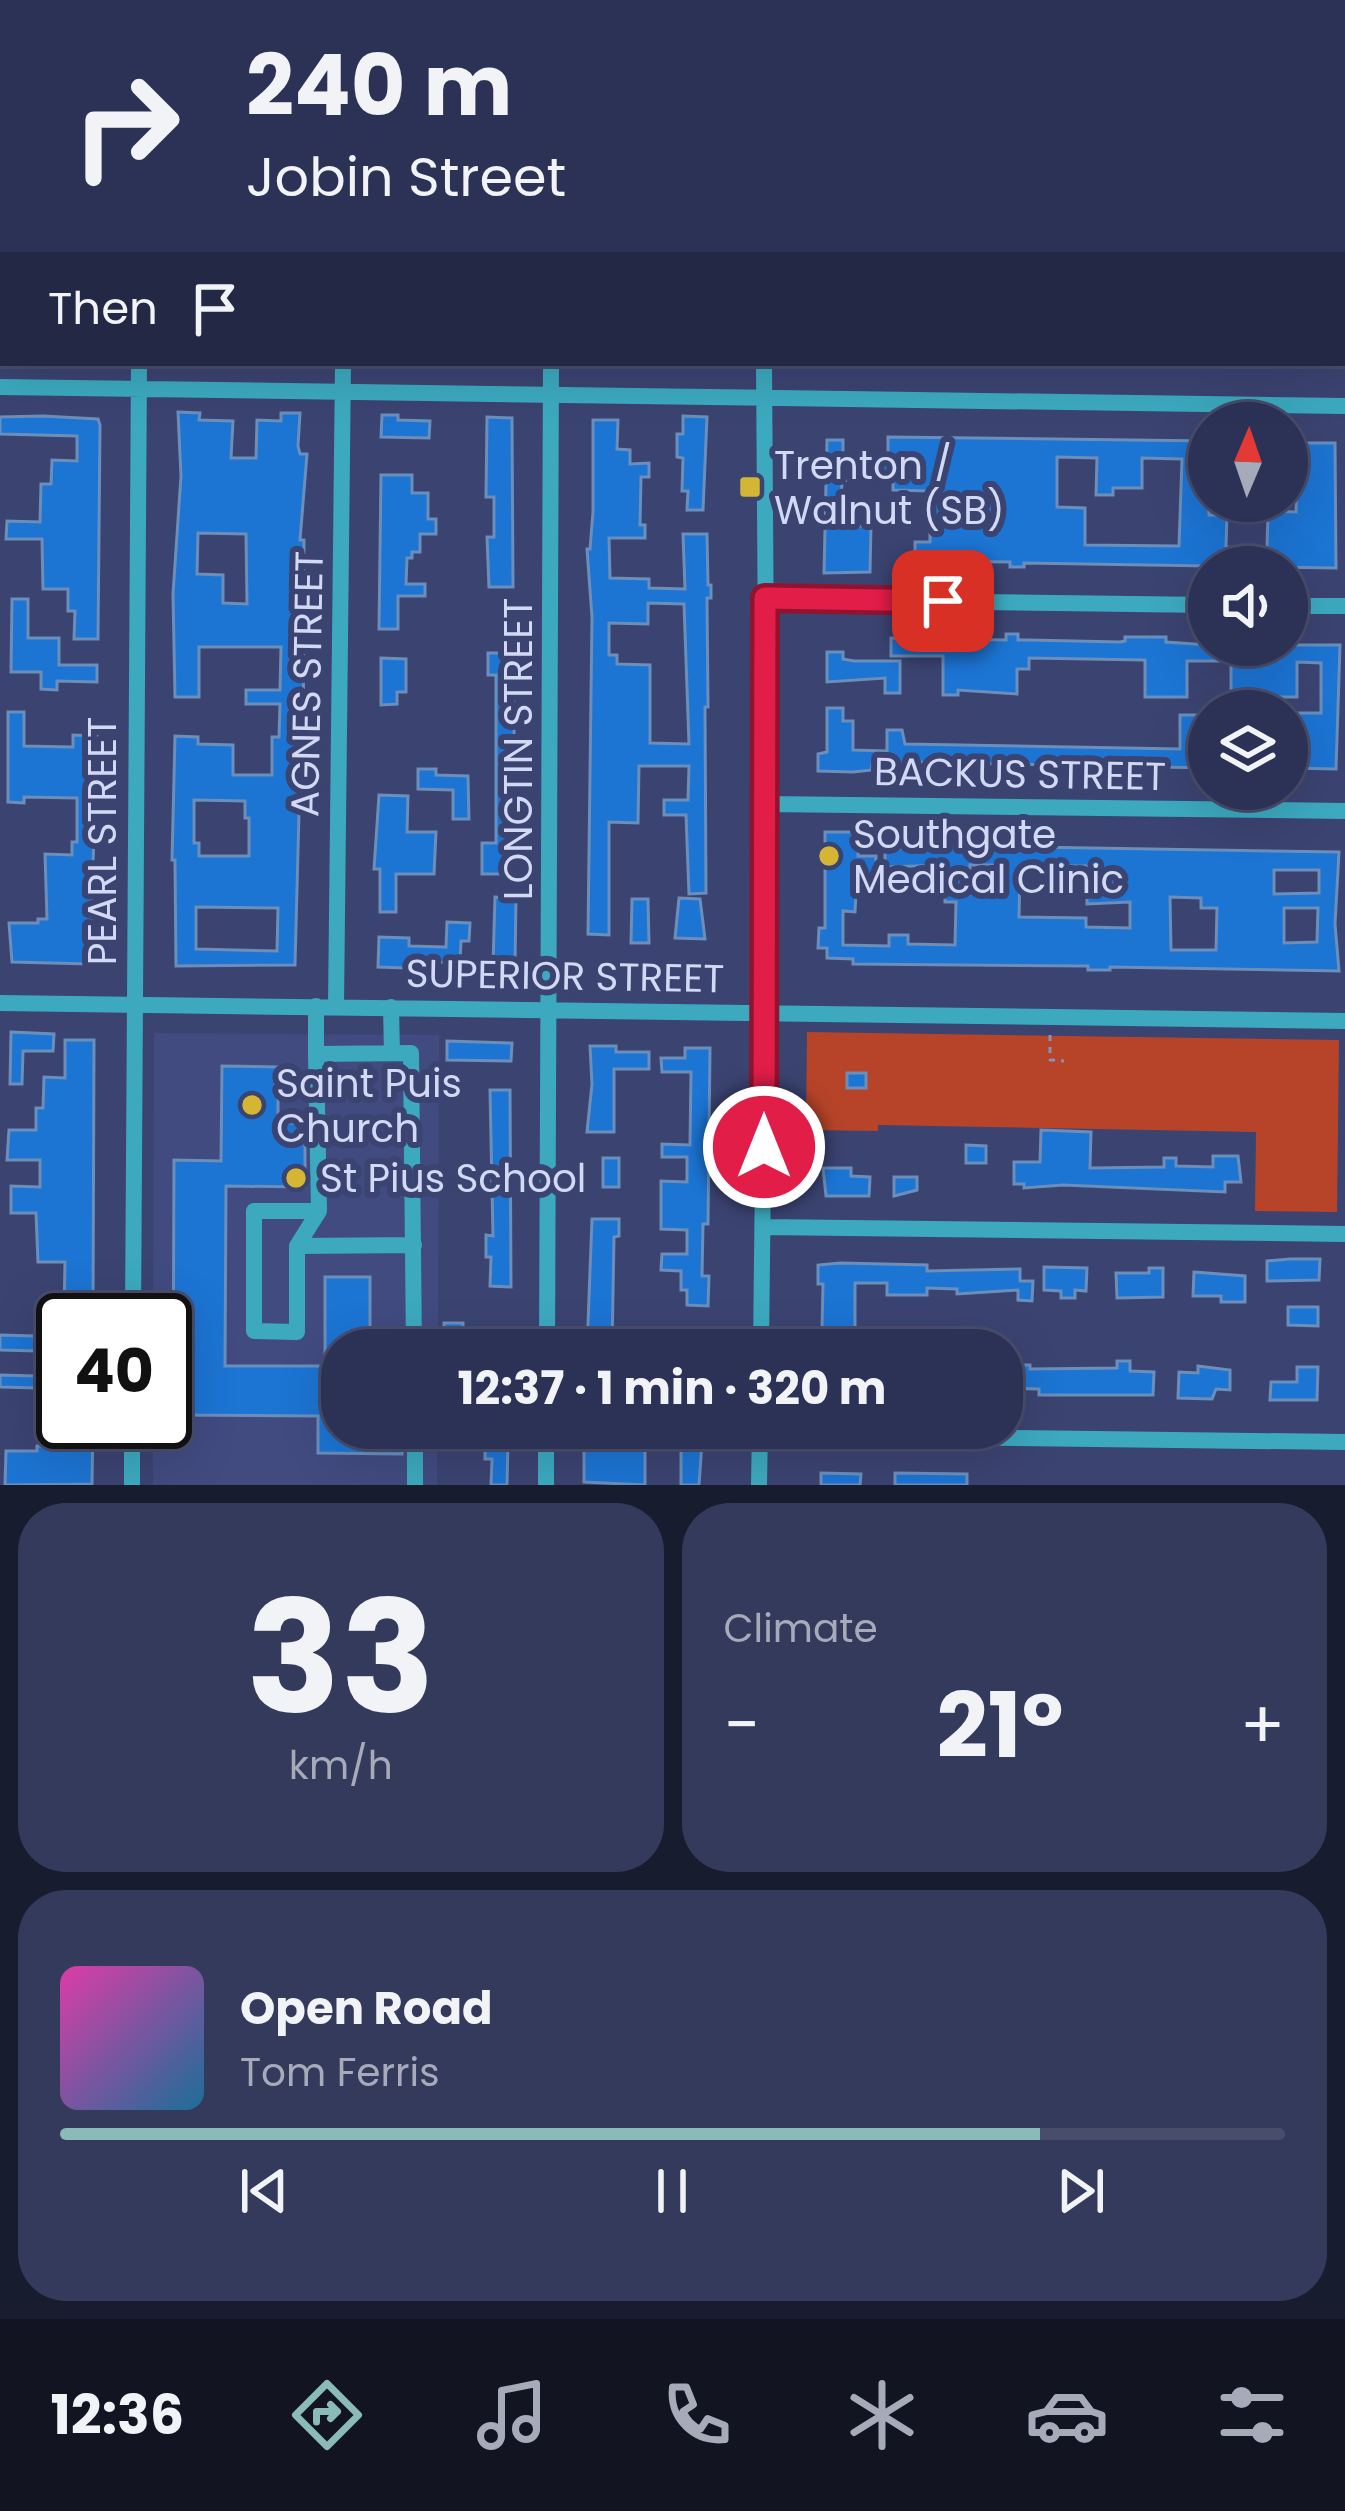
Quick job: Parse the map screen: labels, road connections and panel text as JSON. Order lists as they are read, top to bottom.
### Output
{
  "streets": {
    "street": [
      "AGNES STREET",
      "LONGTIN STREET",
      "BACKUS STREET",
      "PEARL STREET",
      "SUPERIOR STREET"
    ]
  },
  "crossings": [
    ["AGNES STREET", "SUPERIOR STREET"],
    ["LONGTIN STREET", "SUPERIOR STREET"],
    ["PEARL STREET", "SUPERIOR STREET"]
  ],
  "places": {
    "transit": ["Trenton / Walnut (SB)"],
    "other": ["Southgate Medical Clinic", "Saint Puis Church", "St Pius School"]
  },
  "north": "top",
  "page": {
    "turn": ["240 m", "Jobin Street"],
    "then": "Then",
    "limit": "40",
    "trip": "12:37 · 1 min · 320 m",
    "tile": [
      ["33", "km/h"],
      "Climate"
    ],
    "heat": ["−", "21°", "+"],
    "song": ["Open Road", "Tom Ferris"],
    "tabs": "12:36"
  }
}
